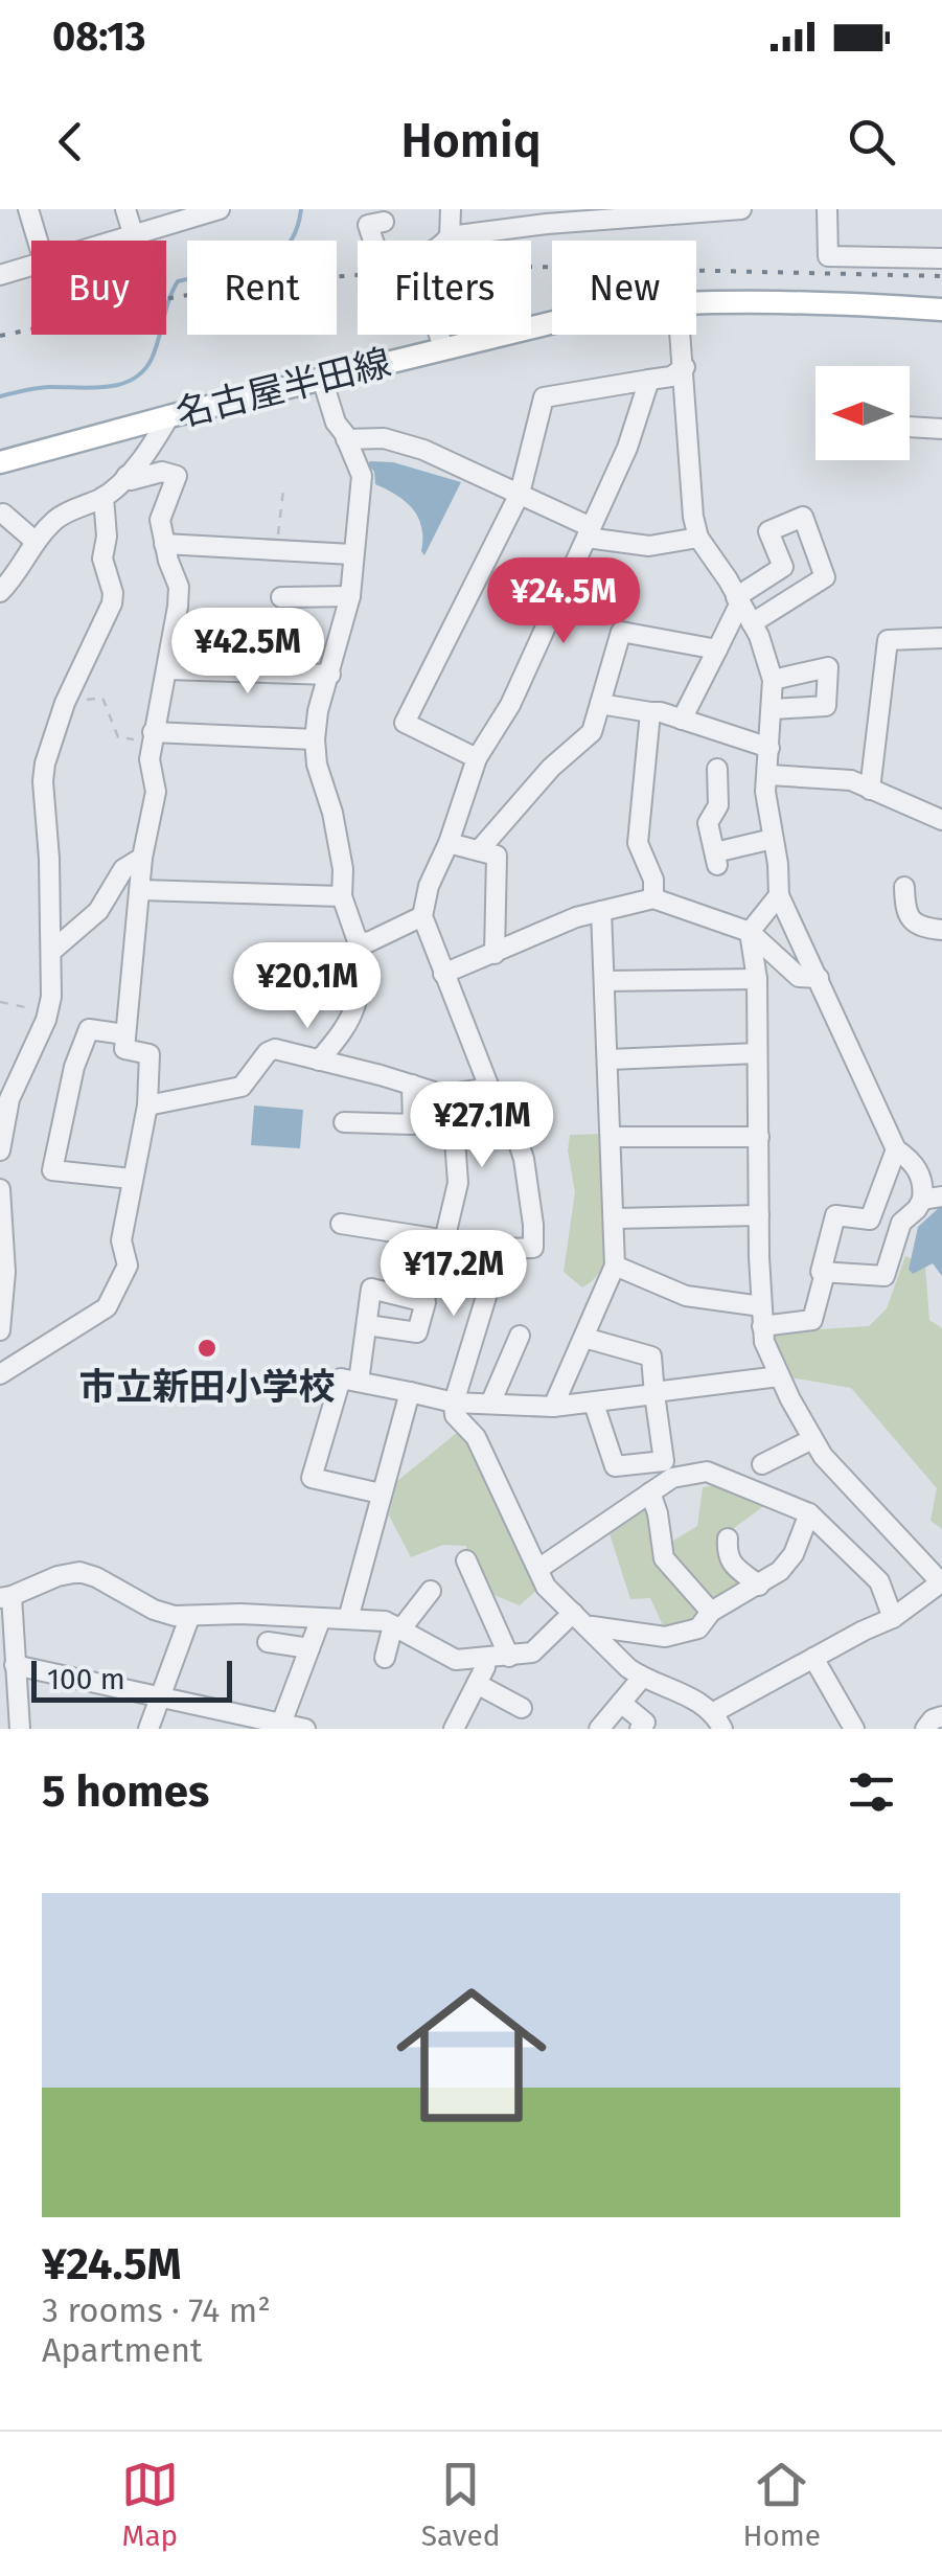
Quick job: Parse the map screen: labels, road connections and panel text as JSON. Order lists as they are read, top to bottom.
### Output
{
  "streets": {
    "main road": ["名古屋半田線"]
  },
  "places": ["市立新田小学校"],
  "scale_bar": "100 m",
  "north": "left",
  "page": {
    "status": "08:13",
    "header": "Homiq",
    "chip": [
      "Buy",
      "Rent",
      "Filters",
      "New"
    ],
    "price": [
      "¥24.5M",
      "¥42.5M",
      "¥20.1M",
      "¥27.1M",
      "¥17.2M"
    ],
    "scale": "100 m",
    "heading": "5 homes",
    "list": [
      {
        "name": "¥24.5M",
        "note": "3 rooms · 74 m² · Apartment"
      }
    ],
    "tabs": ["Map", "Saved", "Home"]
  }
}
